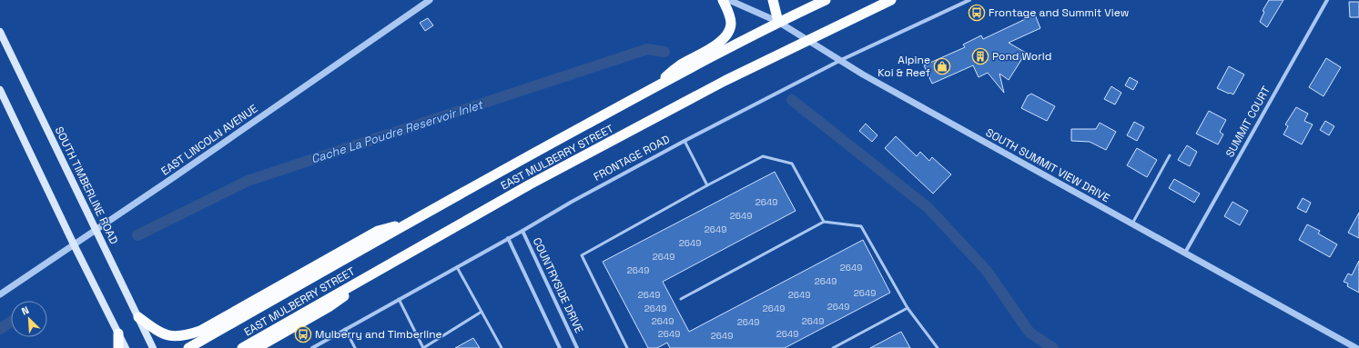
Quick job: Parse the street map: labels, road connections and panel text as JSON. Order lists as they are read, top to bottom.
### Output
{
  "streets": {
    "highway": ["EAST MULBERRY STREET"],
    "main road": ["SOUTH TIMBERLINE ROAD"],
    "street": [
      "SUMMIT COURT",
      "EAST LINCOLN AVENUE",
      "FRONTAGE ROAD",
      "SOUTH SUMMIT VIEW DRIVE",
      "COUNTRYSIDE DRIVE"
    ]
  },
  "crossings": [
    ["SUMMIT COURT", "SOUTH SUMMIT VIEW DRIVE"],
    ["EAST LINCOLN AVENUE", "SOUTH TIMBERLINE ROAD"],
    ["EAST MULBERRY STREET", "SOUTH SUMMIT VIEW DRIVE"],
    ["FRONTAGE ROAD", "SOUTH SUMMIT VIEW DRIVE"],
    ["FRONTAGE ROAD", "COUNTRYSIDE DRIVE"]
  ],
  "water": ["Cache La Poudre Reservoir Inlet"],
  "places": {
    "bus stop": ["Frontage and Summit View", "Mulberry and Timberline"],
    "building": ["Pond World"],
    "shop": ["Alpine Koi & Reef"]
  },
  "house_numbers": [
    "2649",
    "2649",
    "2649",
    "2649",
    "2649",
    "2649",
    "2649",
    "2649",
    "2649",
    "2649",
    "2649",
    "2649",
    "2649",
    "2649",
    "2649",
    "2649",
    "2649",
    "2649",
    "2649",
    "2649"
  ],
  "north": "top left"
}
